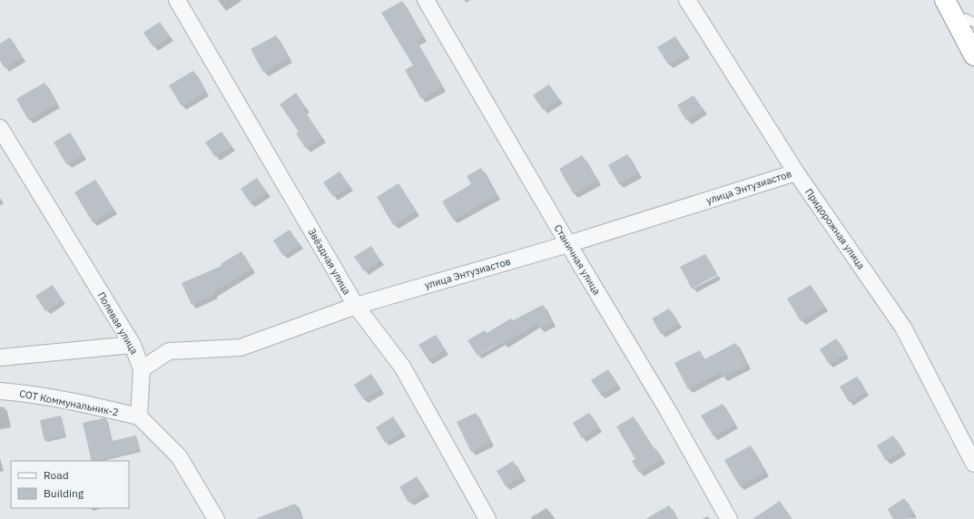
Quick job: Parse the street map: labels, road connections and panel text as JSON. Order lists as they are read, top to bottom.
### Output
{
  "streets": {
    "street": [
      "улица Энтузиастов",
      "Придорожная улица",
      "Станичная улица",
      "Звёздная улица",
      "Полевая улица",
      "СОТ Коммунальник-2"
    ]
  },
  "crossings": [
    ["улица Энтузиастов", "Придорожная улица"],
    ["улица Энтузиастов", "Станичная улица"],
    ["улица Энтузиастов", "Звёздная улица"],
    ["улица Энтузиастов", "Полевая улица"],
    ["Полевая улица", "СОТ Коммунальник-2"]
  ],
  "legend": ["Road", "Building"]
}
